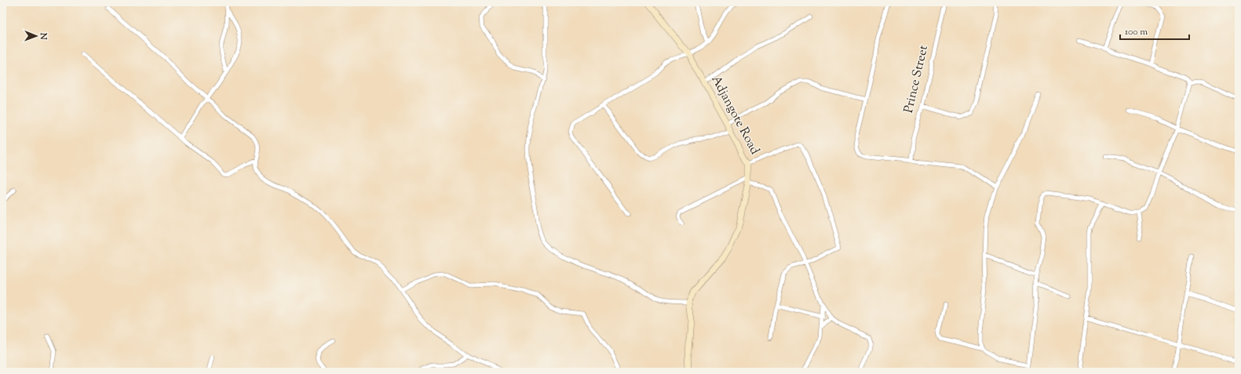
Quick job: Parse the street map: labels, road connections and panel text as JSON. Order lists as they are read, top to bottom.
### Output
{
  "streets": {
    "street": ["Prince Street", "Adjangote Road"]
  },
  "scale_bar": "100 m",
  "north": "right"
}
